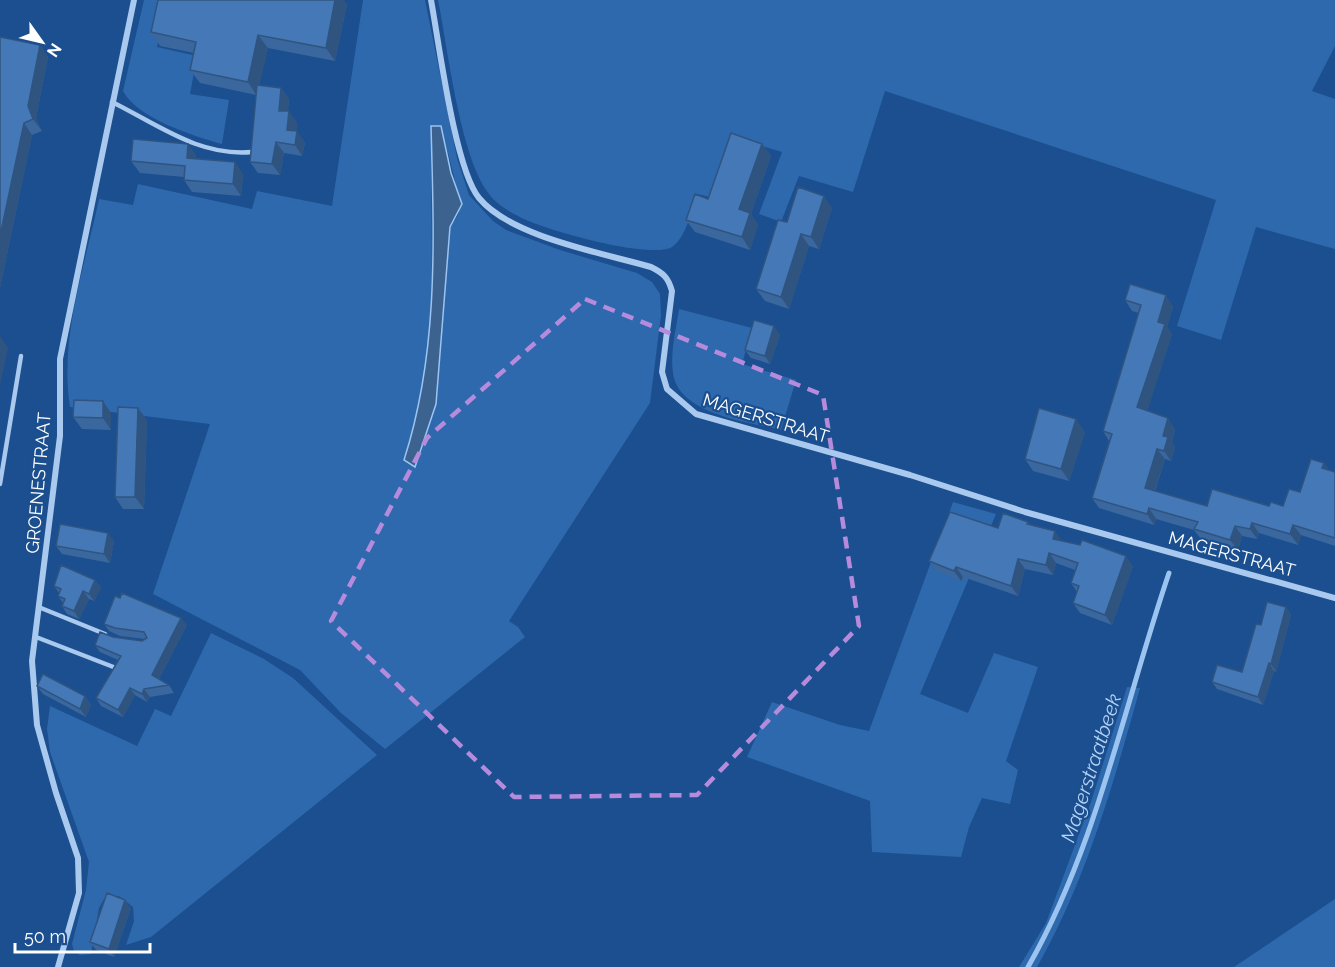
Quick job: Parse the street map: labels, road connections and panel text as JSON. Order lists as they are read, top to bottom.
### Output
{
  "streets": {
    "street": ["MAGERSTRAAT", "GROENESTRAAT"]
  },
  "water": ["Magerstraatbeek"],
  "scale_bar": "50 m",
  "north": "bottom right"
}
